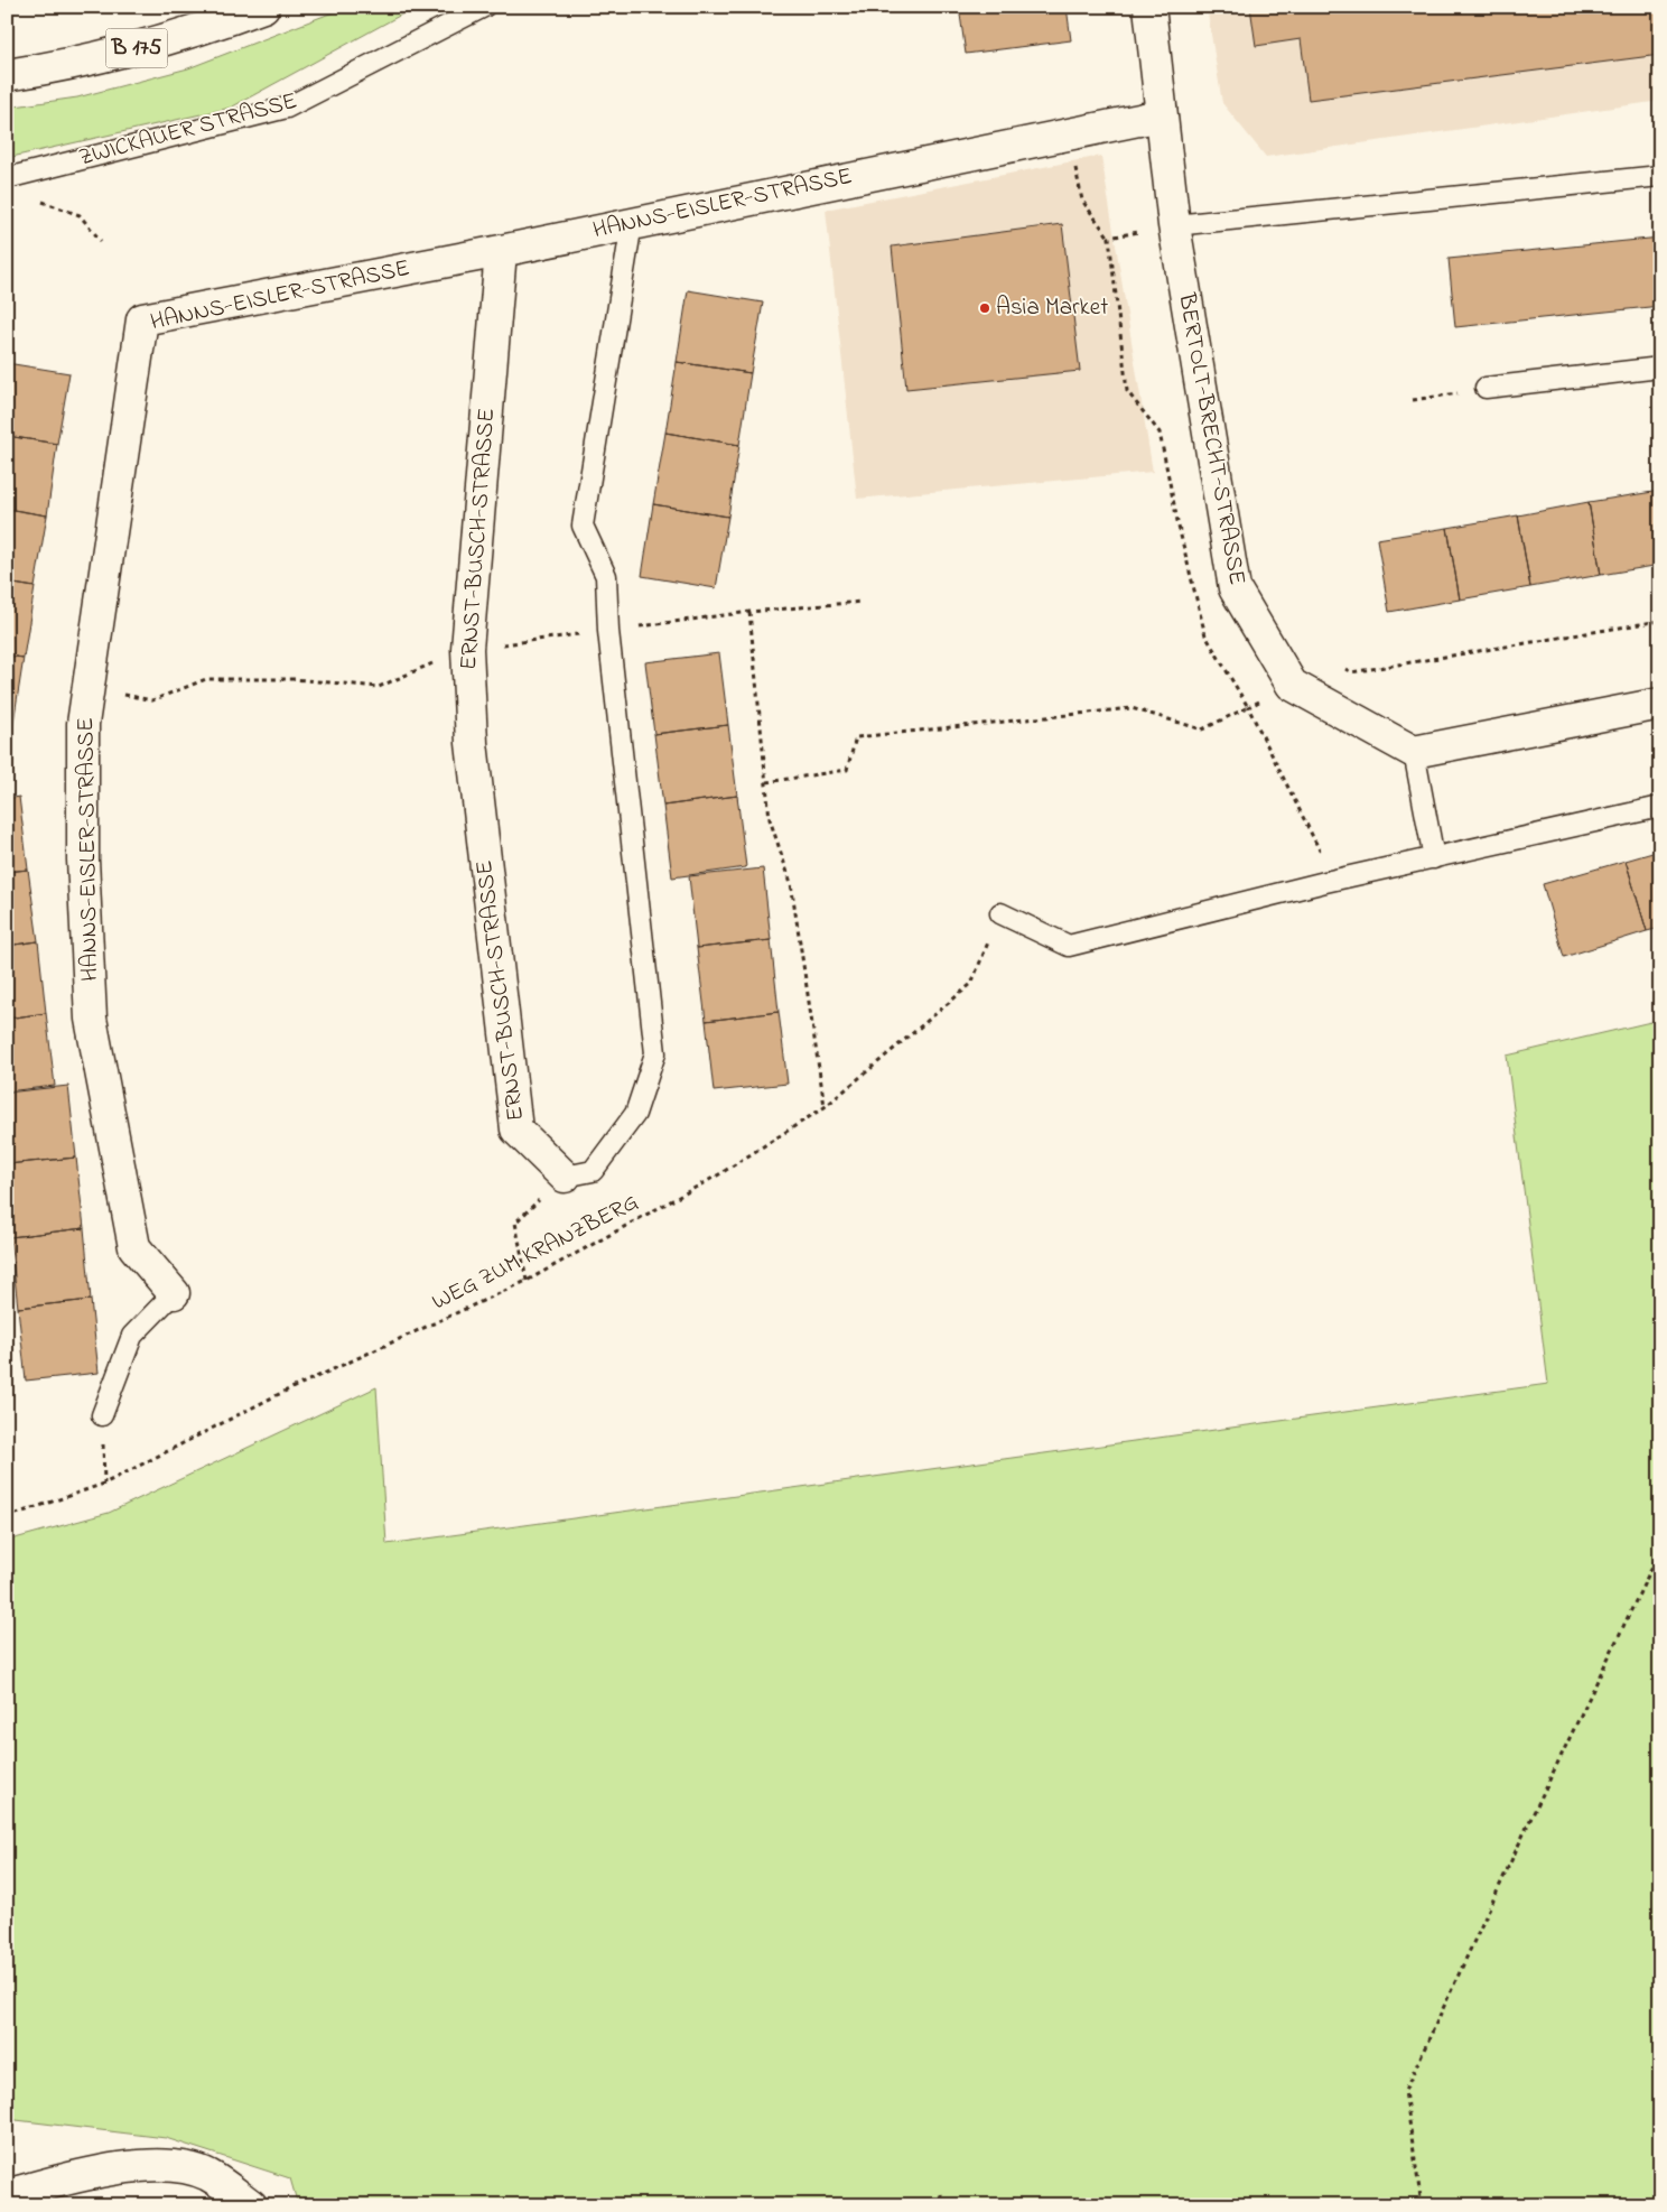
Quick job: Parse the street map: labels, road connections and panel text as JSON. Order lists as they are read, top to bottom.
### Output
{
  "streets": {
    "street": [
      "B 175",
      "HANNS-EISLER-STRASSE",
      "BERTOLT-BRECHT-STRASSE",
      "ERNST-BUSCH-STRASSE"
    ],
    "lane": ["ZWICKAUER STRASSE"],
    "path": ["WEG ZUM KRANZBERG"]
  },
  "crossings": [
    ["HANNS-EISLER-STRASSE", "BERTOLT-BRECHT-STRASSE"],
    ["HANNS-EISLER-STRASSE", "ERNST-BUSCH-STRASSE"]
  ],
  "places": ["Asia Market"]
}
